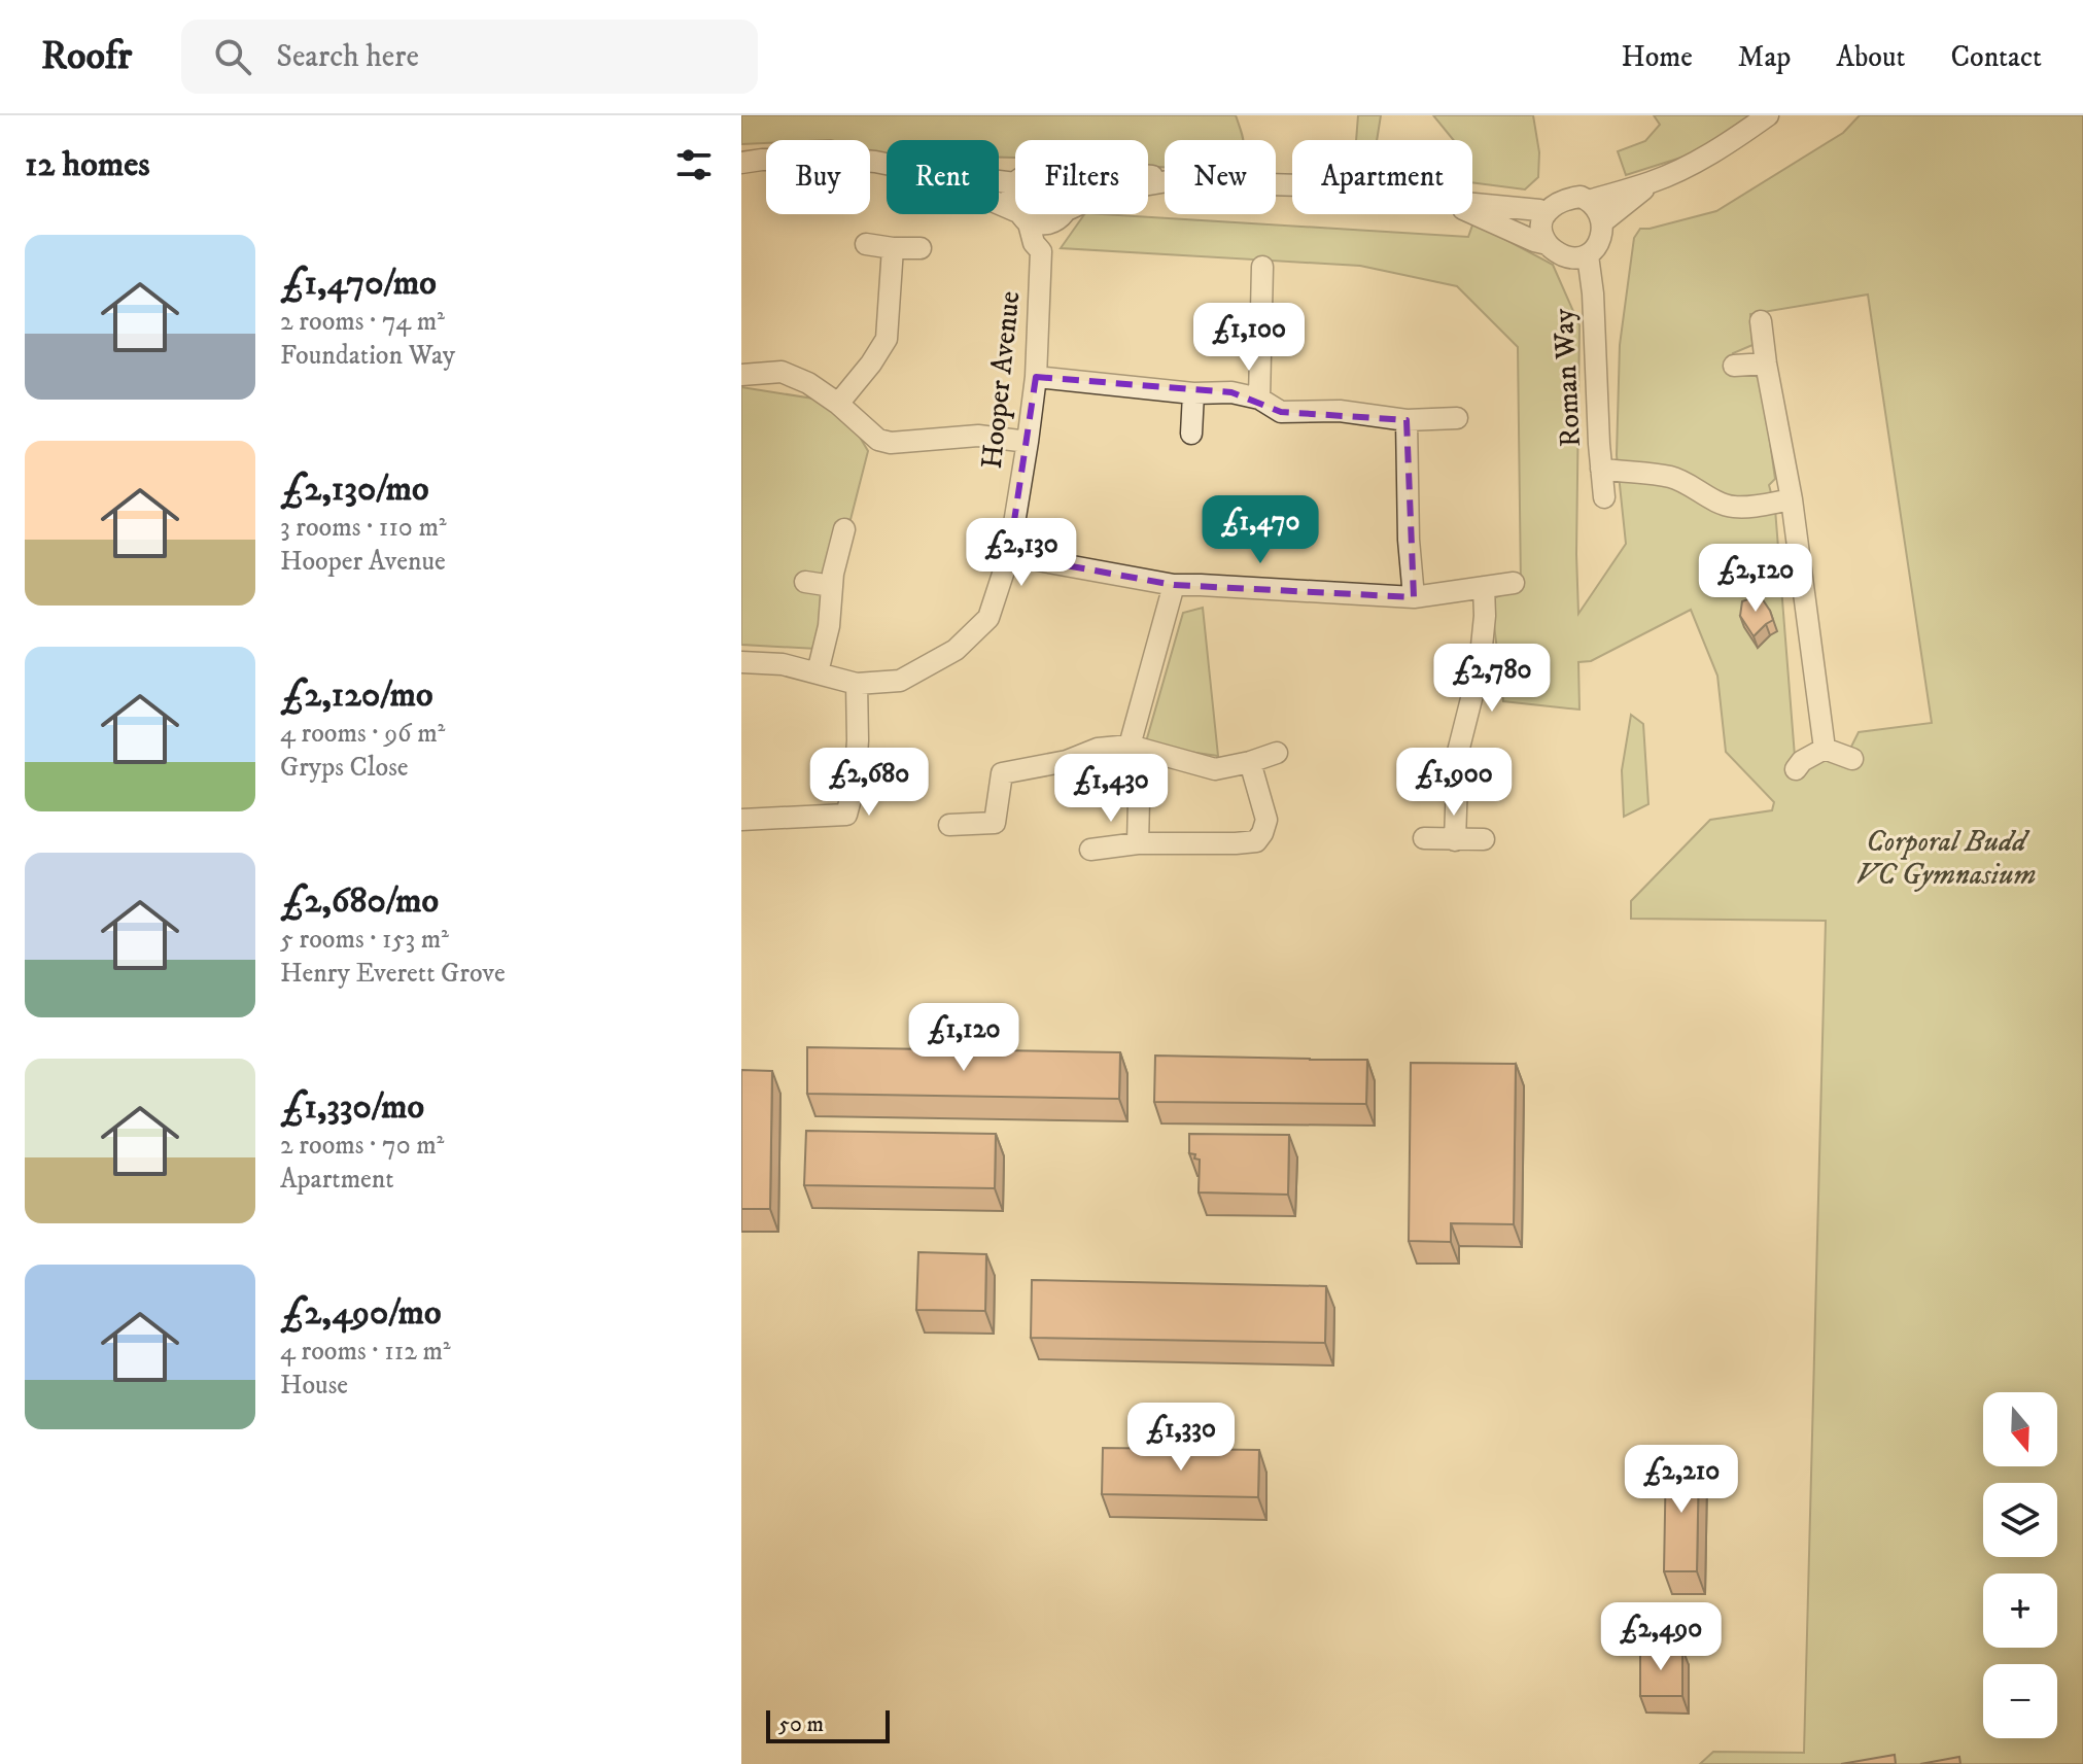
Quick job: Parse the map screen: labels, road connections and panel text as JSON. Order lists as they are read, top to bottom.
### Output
{
  "streets": {
    "street": ["Roman Way", "Hooper Avenue"]
  },
  "parks": ["Corporal Budd VC Gymnasium"],
  "scale_bar": "50 m",
  "north": "bottom",
  "page": {
    "header": "Roofr",
    "search": "Search here",
    "nav": [
      "Home",
      "Map",
      "About",
      "Contact"
    ],
    "heading": "12 homes",
    "chip": [
      "Buy",
      "Rent",
      "Filters",
      "New",
      "Apartment"
    ],
    "list": [
      {
        "name": "£1,470/mo",
        "note": "2 rooms · 74 m² · Foundation Way"
      },
      {
        "name": "£2,130/mo",
        "note": "3 rooms · 110 m² · Hooper Avenue"
      },
      {
        "name": "£2,120/mo",
        "note": "4 rooms · 96 m² · Gryps Close"
      },
      {
        "name": "£2,680/mo",
        "note": "5 rooms · 153 m² · Henry Everett Grove"
      },
      {
        "name": "£1,330/mo",
        "note": "2 rooms · 70 m² · Apartment"
      },
      {
        "name": "£2,490/mo",
        "note": "4 rooms · 112 m² · House"
      }
    ],
    "price": [
      "£1,100",
      "£1,470",
      "£2,130",
      "£2,120",
      "£2,780",
      "£2,680",
      "£1,900",
      "£1,430",
      "£1,120",
      "£1,330",
      "£2,210",
      "£2,490"
    ],
    "map_buttons": ["+", "−"],
    "scale": "50 m"
  }
}
